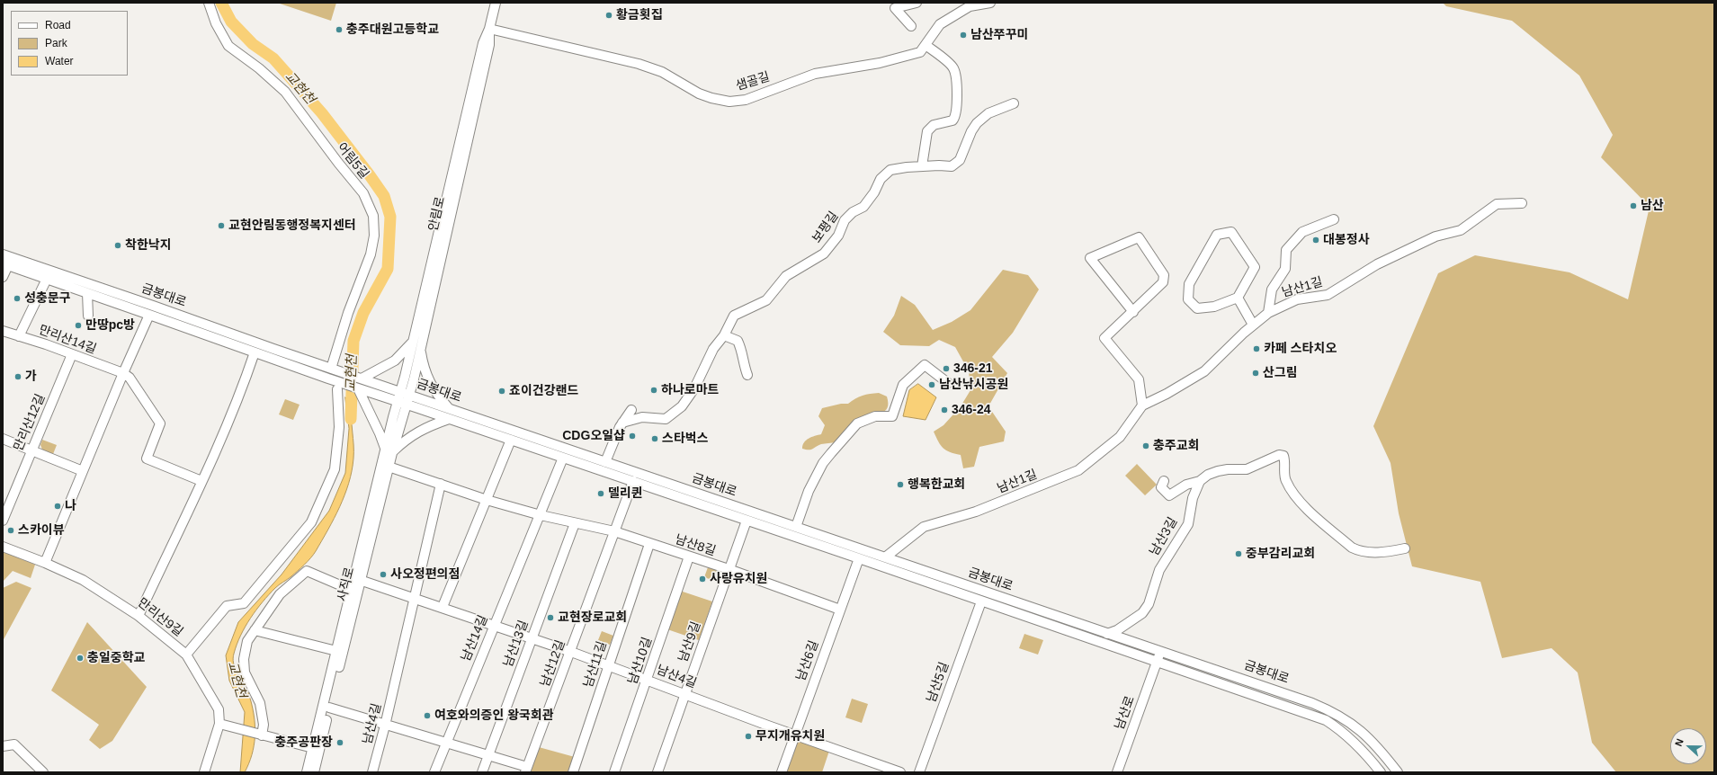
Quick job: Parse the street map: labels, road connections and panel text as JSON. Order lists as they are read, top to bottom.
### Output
{
  "streets": {
    "street": [
      "샘골길",
      "어림5길",
      "안림로",
      "보평길",
      "남산1길",
      "금봉대로",
      "만리산14길",
      "만리산12길",
      "남산3길",
      "남산8길",
      "사직로",
      "만리산9길",
      "남산14길",
      "남산9길",
      "남산13길",
      "남산10길",
      "남산6길",
      "남산12길",
      "남산11길",
      "남산4길",
      "남산5길",
      "남산로"
    ]
  },
  "crossings": [
    ["샘골길", "안림로"],
    ["어림5길", "금봉대로"],
    ["안림로", "금봉대로"],
    ["안림로", "사직로"],
    ["남산1길", "금봉대로"],
    ["금봉대로", "남산3길"],
    ["금봉대로", "사직로"],
    ["금봉대로", "남산14길"],
    ["금봉대로", "남산9길"],
    ["금봉대로", "남산6길"],
    ["금봉대로", "남산12길"],
    ["금봉대로", "남산5길"],
    ["금봉대로", "남산로"],
    ["만리산14길", "만리산12길"],
    ["남산8길", "남산14길"],
    ["남산8길", "남산9길"],
    ["남산8길", "남산13길"],
    ["남산8길", "남산10길"],
    ["남산8길", "남산6길"],
    ["남산8길", "남산12길"],
    ["남산8길", "남산11길"],
    ["사직로", "남산4길"],
    ["남산14길", "남산4길"],
    ["남산9길", "남산4길"],
    ["남산13길", "남산4길"],
    ["남산10길", "남산4길"],
    ["남산6길", "남산4길"],
    ["남산12길", "남산4길"],
    ["남산11길", "남산4길"]
  ],
  "water": ["교현천"],
  "places": [
    "황금횟집",
    "충주대원고등학교",
    "남산쭈꾸미",
    "남산",
    "교현안림동행정복지센터",
    "대봉정사",
    "착한낙지",
    "성충문구",
    "만땅pc방",
    "카페 스타치오",
    "346-21",
    "산그림",
    "가",
    "남산낚시공원",
    "하나로마트",
    "죠이건강랜드",
    "346-24",
    "CDG오일샵",
    "스타벅스",
    "충주교회",
    "행복한교회",
    "델리퀸",
    "나",
    "스카이뷰",
    "중부감리교회",
    "사오정편의점",
    "사랑유치원",
    "교현장로교회",
    "충일중학교",
    "여호와의증인 왕국회관",
    "무지개유치원",
    "충주공판장"
  ],
  "legend": ["Road", "Park", "Water"],
  "north": "left"
}
